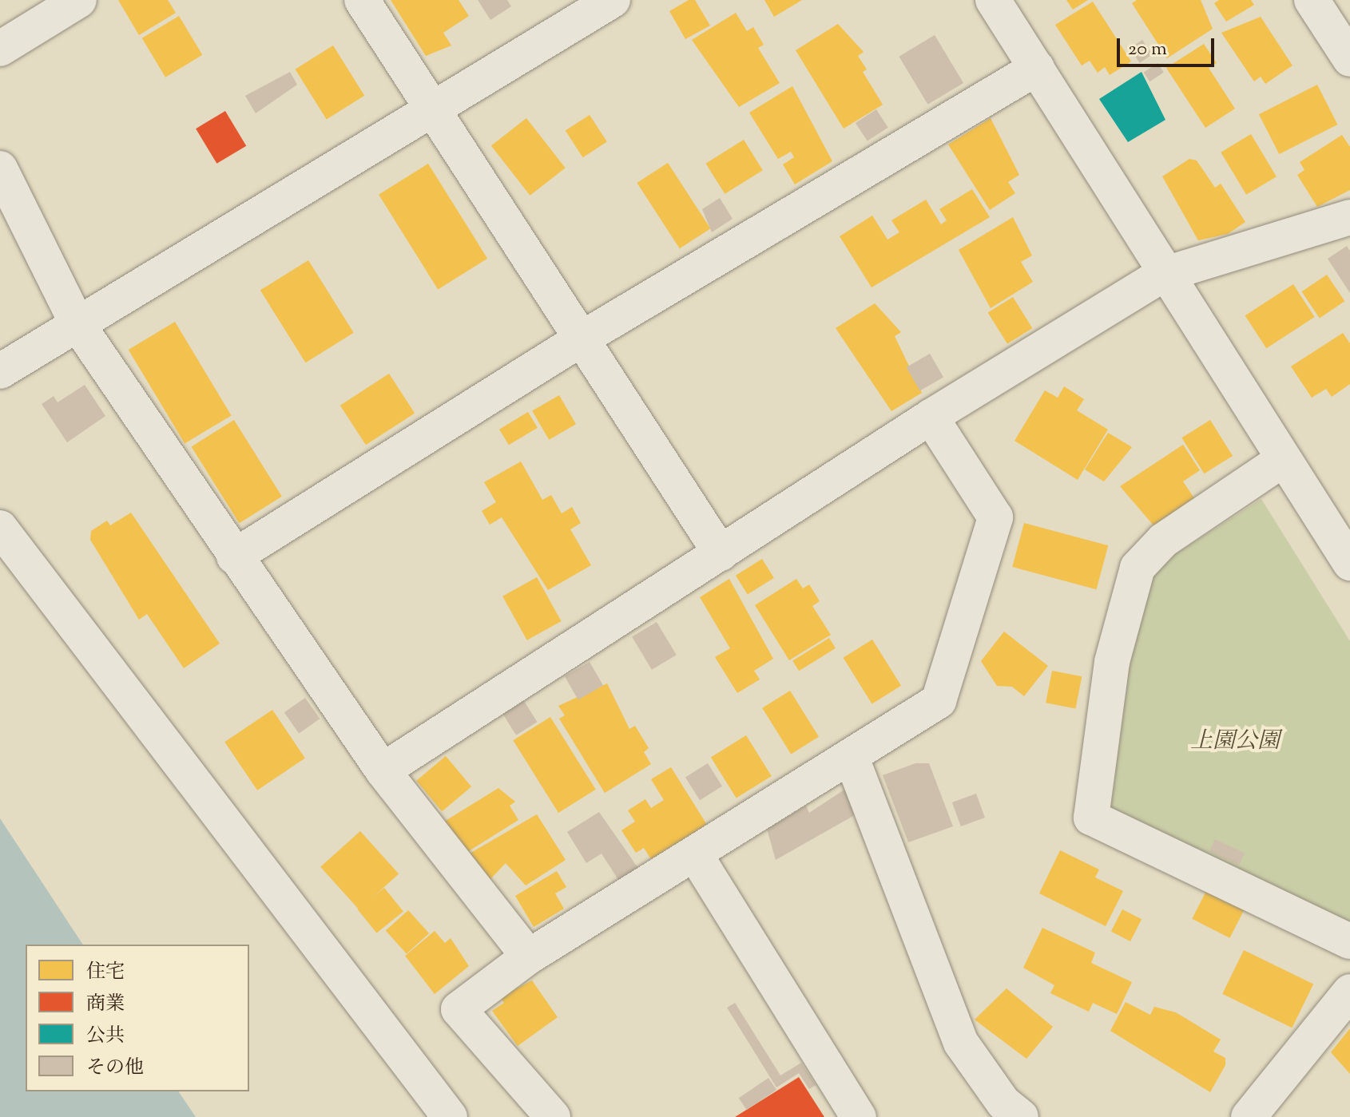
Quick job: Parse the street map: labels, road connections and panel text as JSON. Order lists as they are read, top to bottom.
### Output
{
  "parks": ["上園公園"],
  "legend": [
    "住宅",
    "商業",
    "公共",
    "その他"
  ],
  "scale_bar": "20 m"
}
